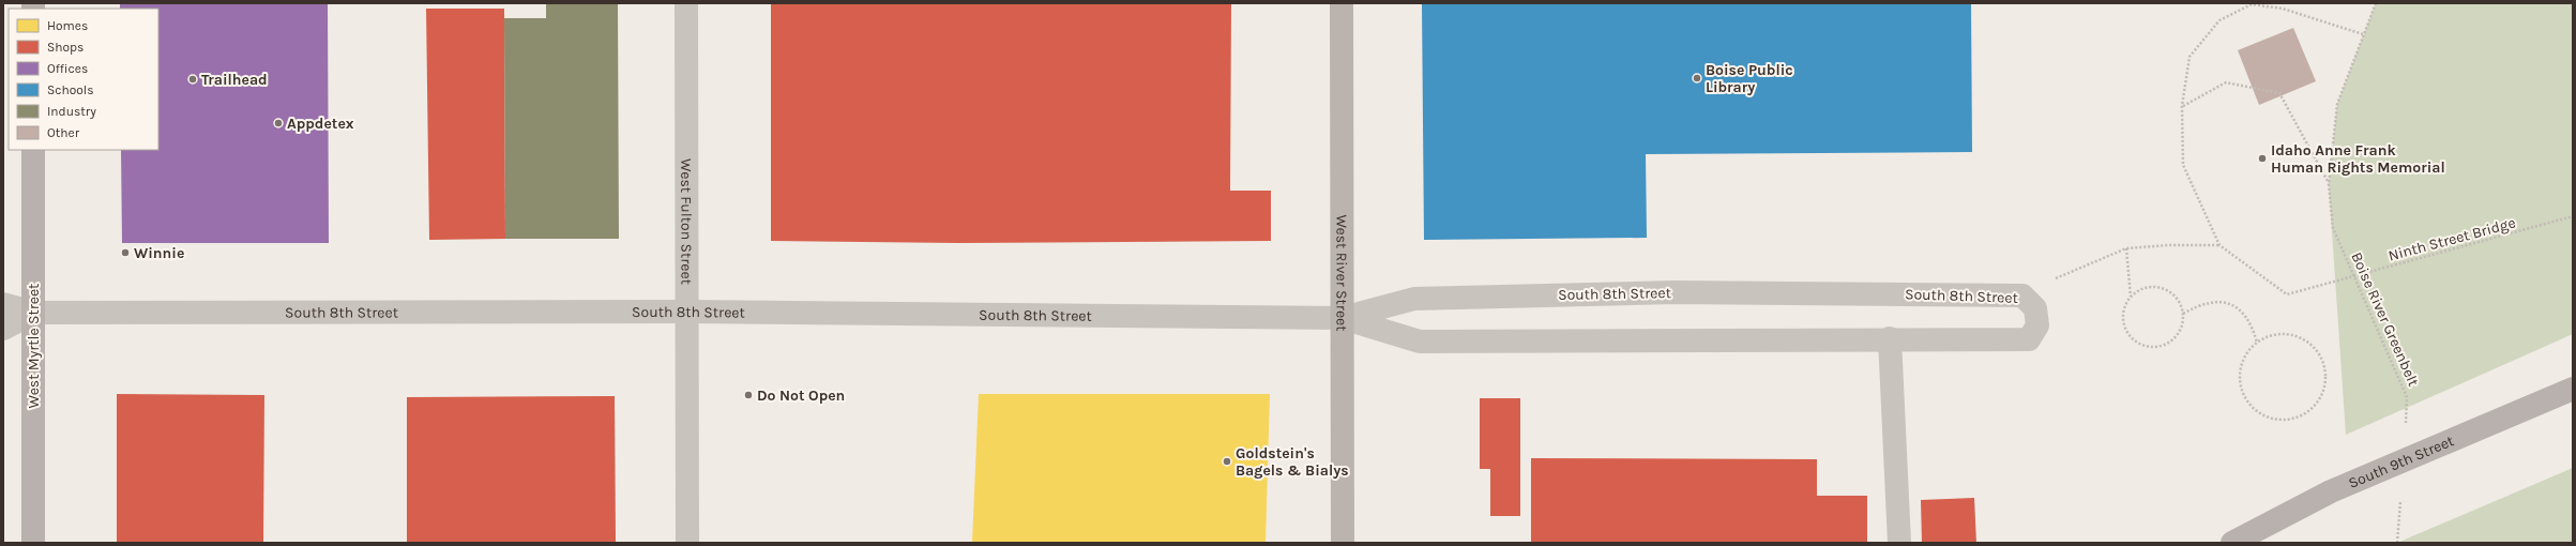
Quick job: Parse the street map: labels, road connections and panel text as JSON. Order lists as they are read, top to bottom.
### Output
{
  "streets": {
    "main road": ["West River Street", "West Myrtle Street", "South 9th Street"],
    "street": ["West Fulton Street", "South 8th Street"],
    "path": ["Ninth Street Bridge", "Boise River Greenbelt"]
  },
  "crossings": [
    ["West Fulton Street", "South 8th Street"],
    ["West River Street", "South 8th Street"],
    ["South 8th Street", "West Myrtle Street"]
  ],
  "places": [
    "Boise Public Library",
    "Trailhead",
    "Appdetex",
    "Idaho Anne Frank Human Rights Memorial",
    "Winnie",
    "Do Not Open",
    "Goldstein's Bagels & Bialys"
  ],
  "legend": [
    "Homes",
    "Shops",
    "Offices",
    "Schools",
    "Industry",
    "Other"
  ]
}
